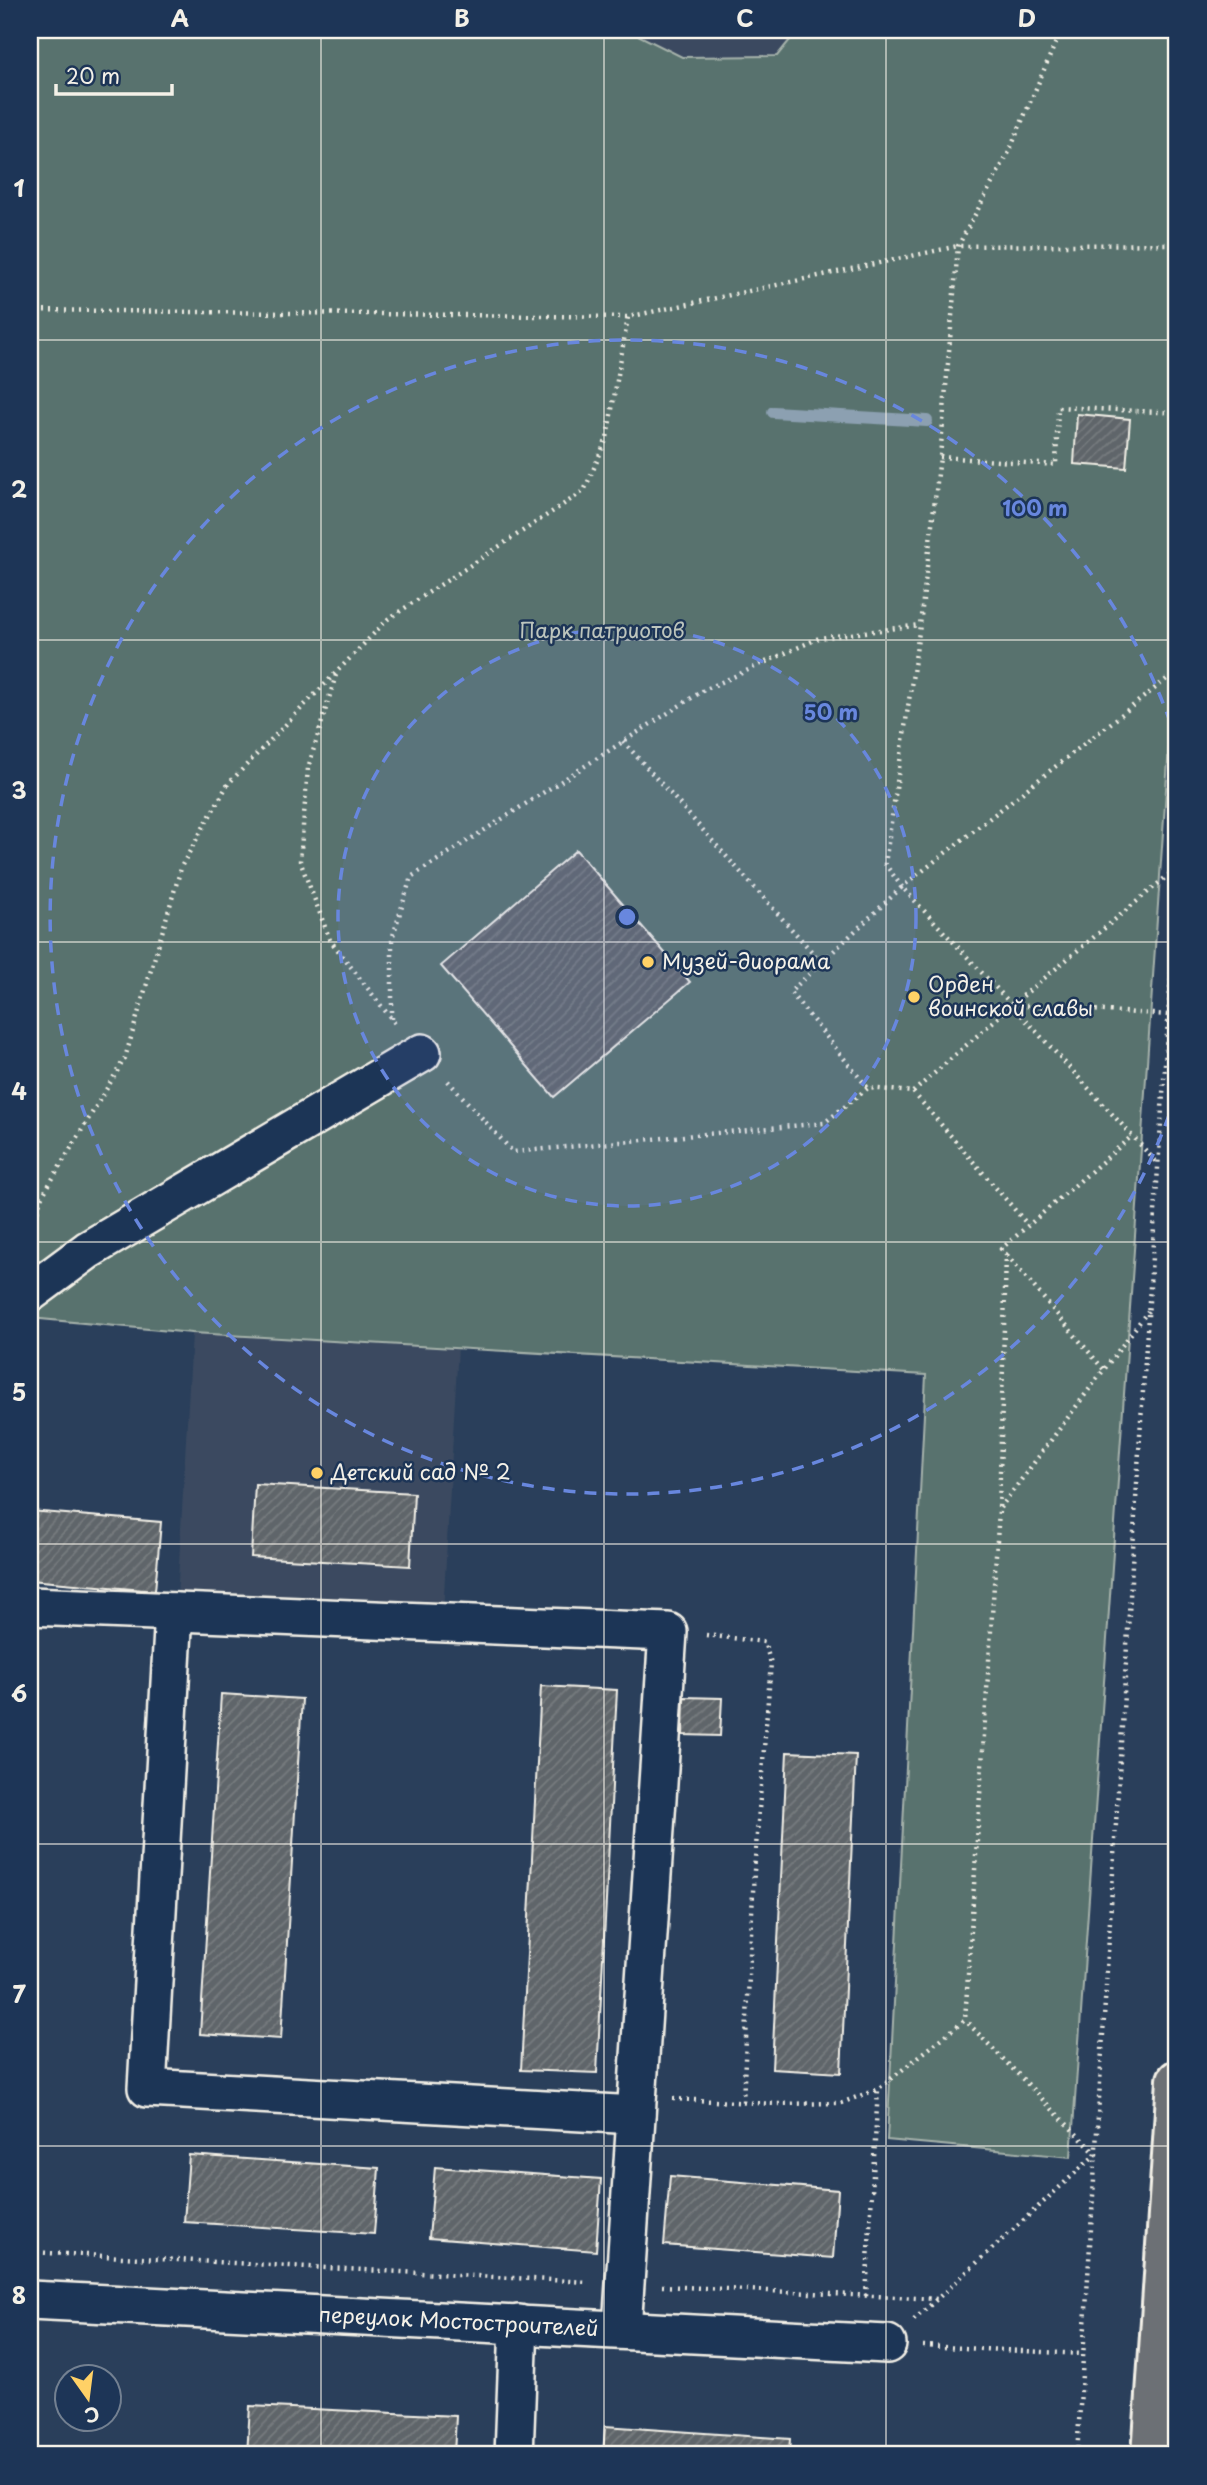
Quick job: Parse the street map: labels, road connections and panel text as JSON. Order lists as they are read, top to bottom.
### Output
{
  "streets": {
    "street": ["переулок Мостостроителей"]
  },
  "parks": ["Парк патриотов"],
  "places": ["Музей-диорама", "Орден воинской славы", "Детский сад № 2"],
  "scale_bar": "20 m",
  "north": "bottom",
  "grid": {
    "columns": [
      "A",
      "B",
      "C",
      "D"
    ],
    "rows": [
      "1",
      "2",
      "3",
      "4",
      "5",
      "6",
      "7",
      "8"
    ]
  },
  "rings": ["100 m", "50 m"]
}
